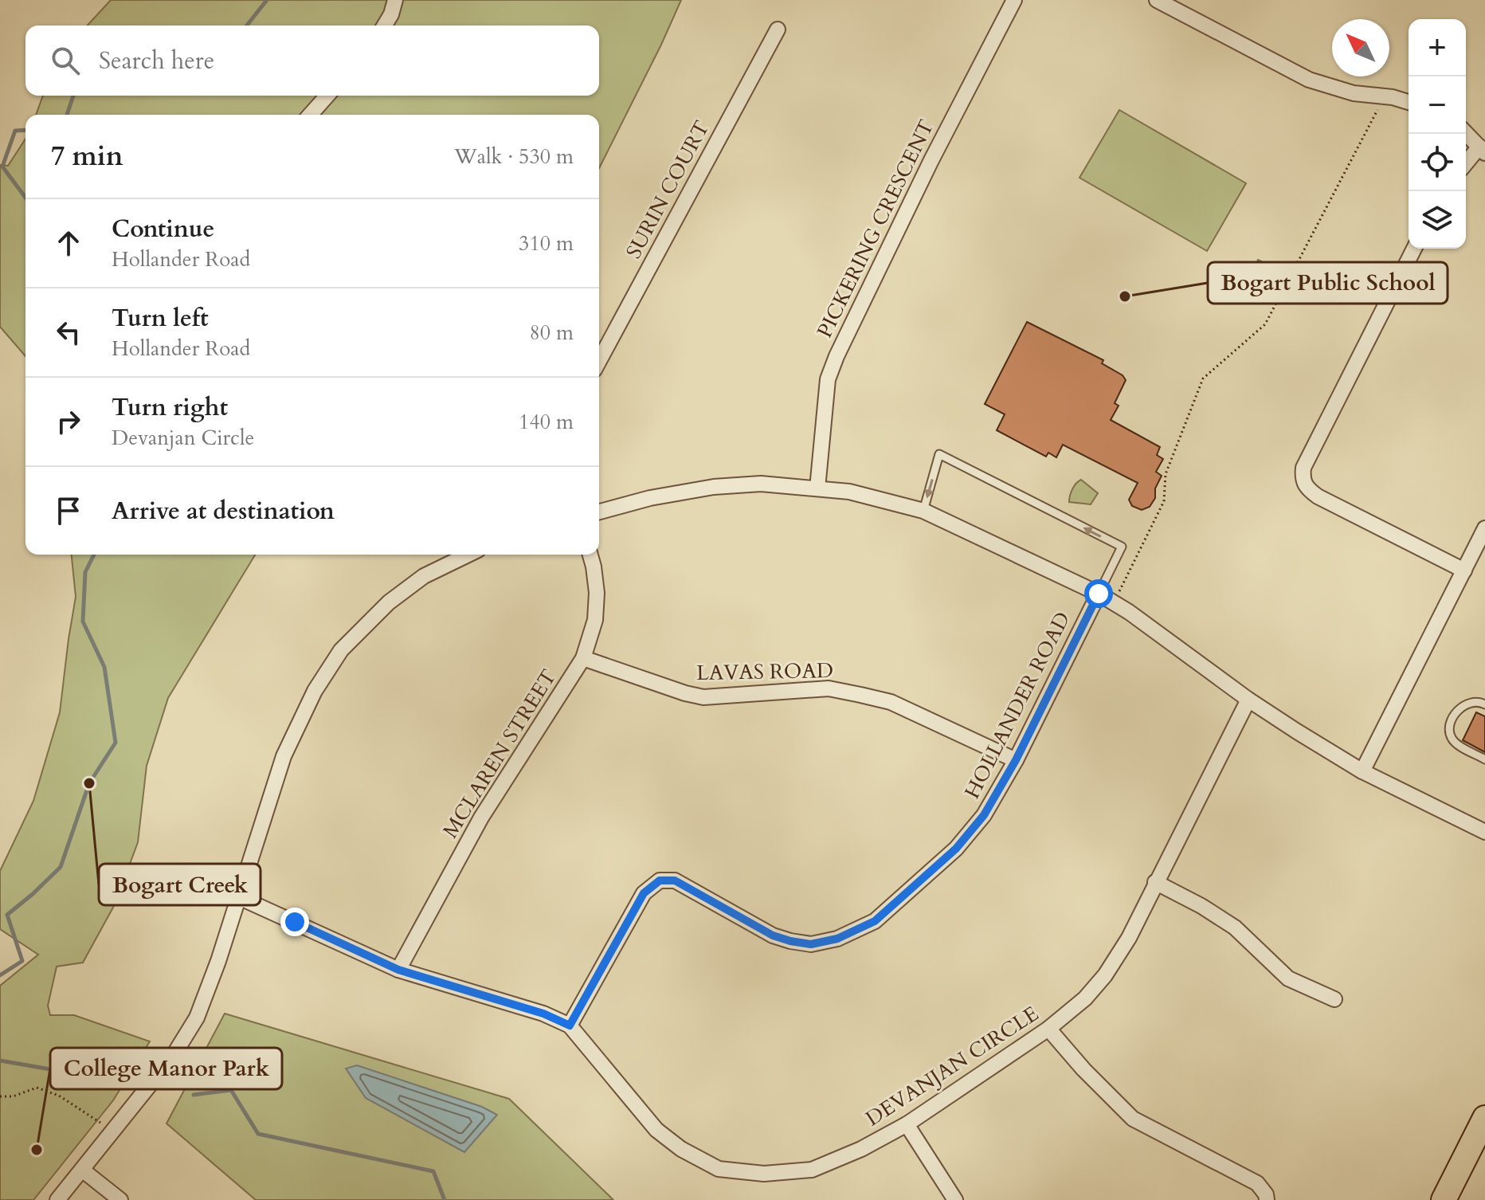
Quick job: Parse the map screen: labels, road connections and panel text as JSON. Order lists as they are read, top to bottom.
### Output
{
  "streets": {
    "street": [
      "SURIN COURT",
      "PICKERING CRESCENT",
      "LAVAS ROAD",
      "HOLLANDER ROAD",
      "MCLAREN STREET",
      "DEVANJAN CIRCLE"
    ]
  },
  "crossings": [
    ["LAVAS ROAD", "HOLLANDER ROAD"],
    ["LAVAS ROAD", "MCLAREN STREET"],
    ["HOLLANDER ROAD", "DEVANJAN CIRCLE"],
    ["MCLAREN STREET", "DEVANJAN CIRCLE"]
  ],
  "places": ["Bogart Public School", "Bogart Creek", "College Manor Park"],
  "north": "top left",
  "page": {
    "map_buttons": ["+", "−"],
    "search": "Search here",
    "heading": ["7 min", "Walk · 530 m"],
    "list": [
      ["Continue", "Hollander Road", "310 m"],
      ["Turn left", "Hollander Road", "80 m"],
      ["Turn right", "Devanjan Circle", "140 m"],
      "Arrive at destination"
    ]
  }
}
